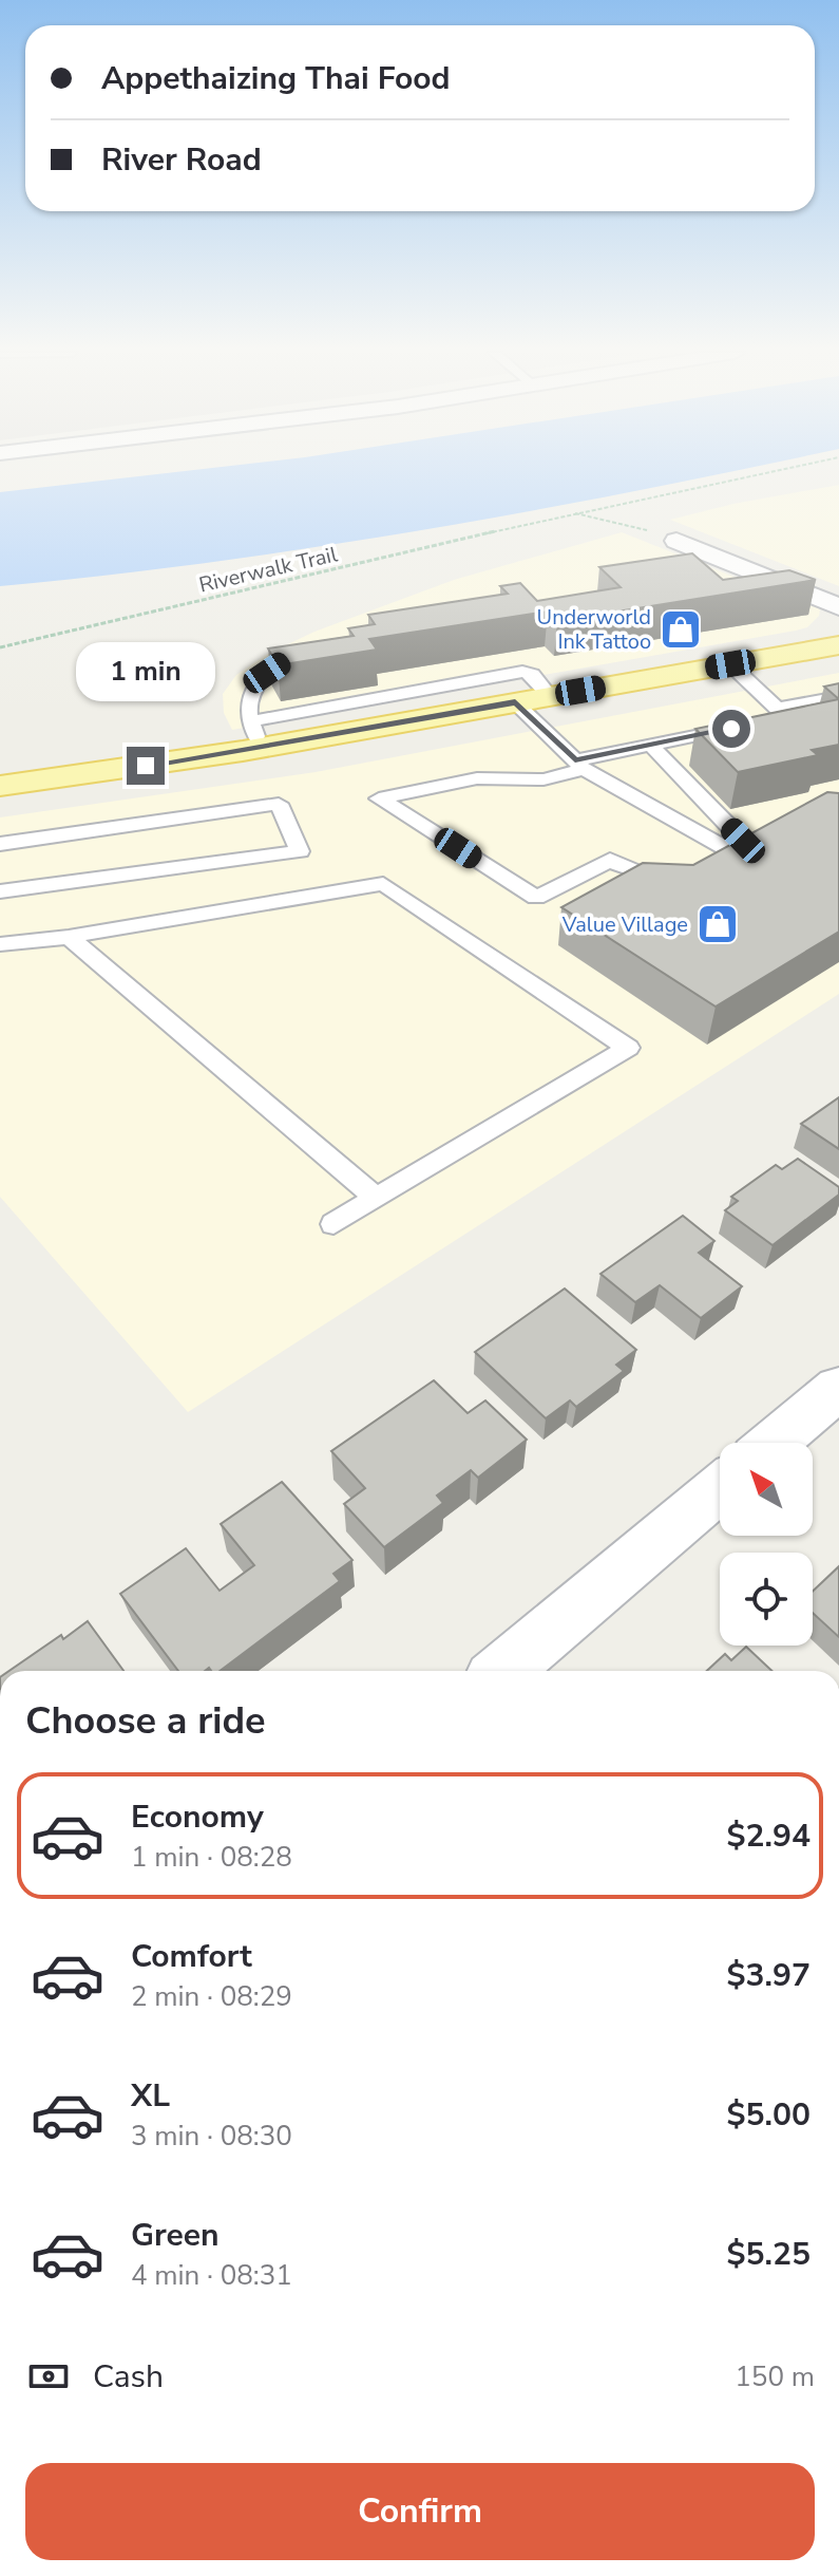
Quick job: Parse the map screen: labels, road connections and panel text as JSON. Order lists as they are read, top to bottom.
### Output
{
  "streets": {
    "path": ["Riverwalk Trail"]
  },
  "places": {
    "shop": ["Underworld Ink Tattoo", "Value Village"]
  },
  "north": "top left",
  "page": {
    "banner": ["Appethaizing Thai Food", "River Road"],
    "bubble": "1 min",
    "heading": "Choose a ride",
    "list": [
      {
        "name": "Economy",
        "note": "1 min · 08:28",
        "value": "$2.94"
      },
      {
        "name": "Comfort",
        "note": "2 min · 08:29",
        "value": "$3.97"
      },
      {
        "name": "XL",
        "note": "3 min · 08:30",
        "value": "$5.00"
      },
      {
        "name": "Green",
        "note": "4 min · 08:31",
        "value": "$5.25"
      }
    ],
    "pay": ["Cash", "150 m"],
    "buttons": "Confirm"
  }
}
